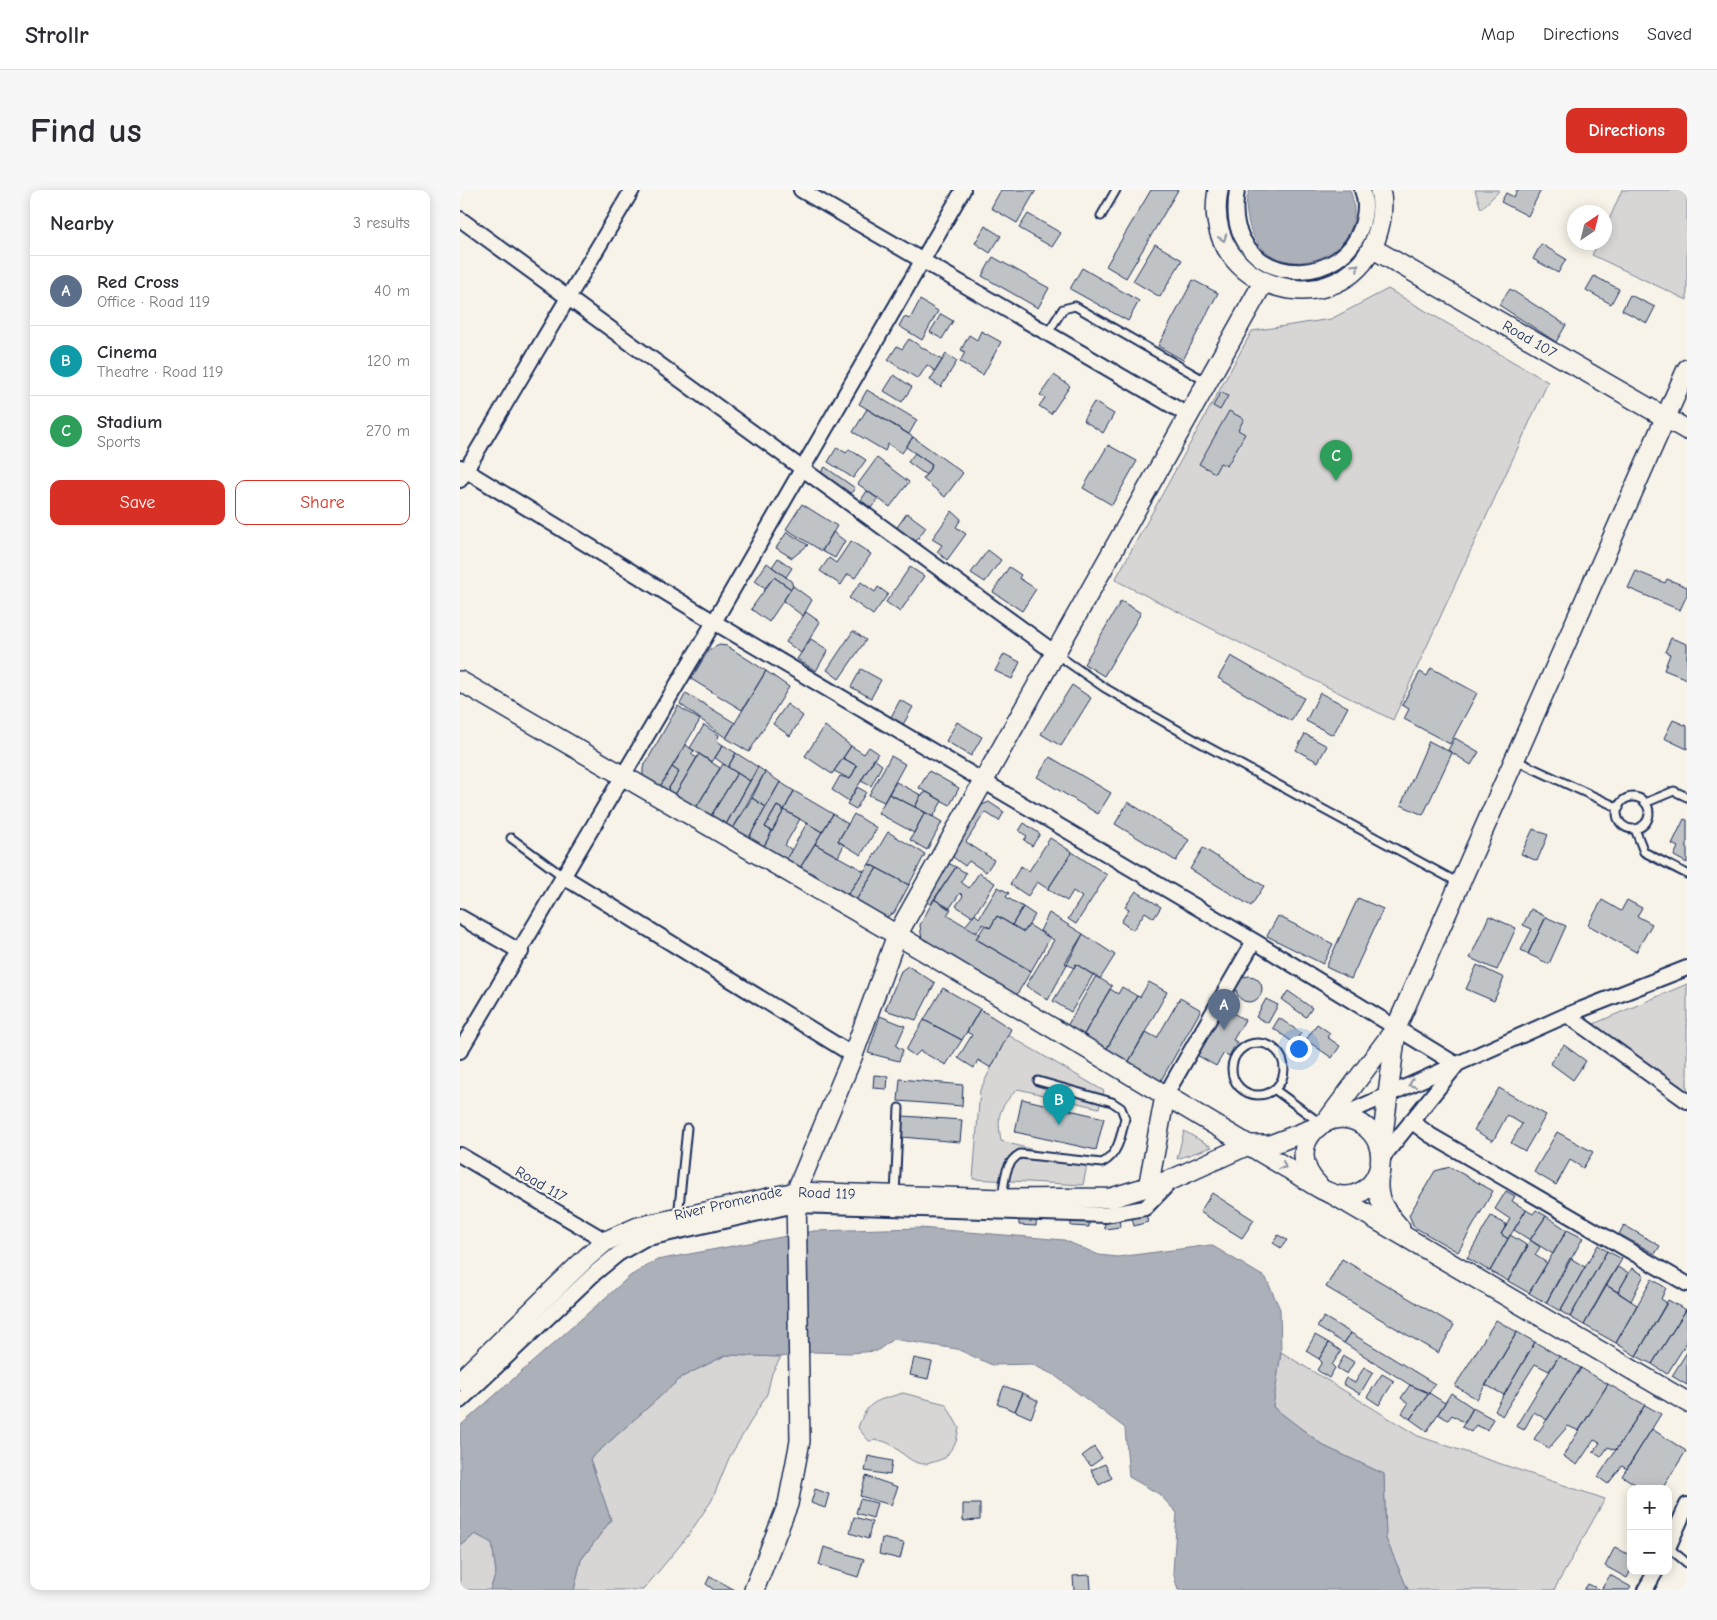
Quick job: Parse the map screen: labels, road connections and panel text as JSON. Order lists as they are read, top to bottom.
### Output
{
  "streets": {
    "street": [
      "Road 107",
      "Road 117",
      "Road 119",
      "River Promenade"
    ]
  },
  "crossings": [
    ["Road 117", "Road 119"],
    ["Road 119", "River Promenade"]
  ],
  "north": "top right",
  "page": {
    "header": "Strollr",
    "nav": ["Map", "Directions", "Saved"],
    "buttons": [
      "Directions",
      ["Save", "Share"]
    ],
    "title": "Find us",
    "heading": ["Nearby", "3 results"],
    "list": [
      {
        "mark": "A",
        "name": "Red Cross",
        "note": "Office · Road 119",
        "value": "40 m"
      },
      {
        "mark": "B",
        "name": "Cinema",
        "note": "Theatre · Road 119",
        "value": "120 m"
      },
      {
        "mark": "C",
        "name": "Stadium",
        "note": "Sports",
        "value": "270 m"
      }
    ],
    "pins": ["C", "A", "B"],
    "map_buttons": ["+", "−"]
  }
}
